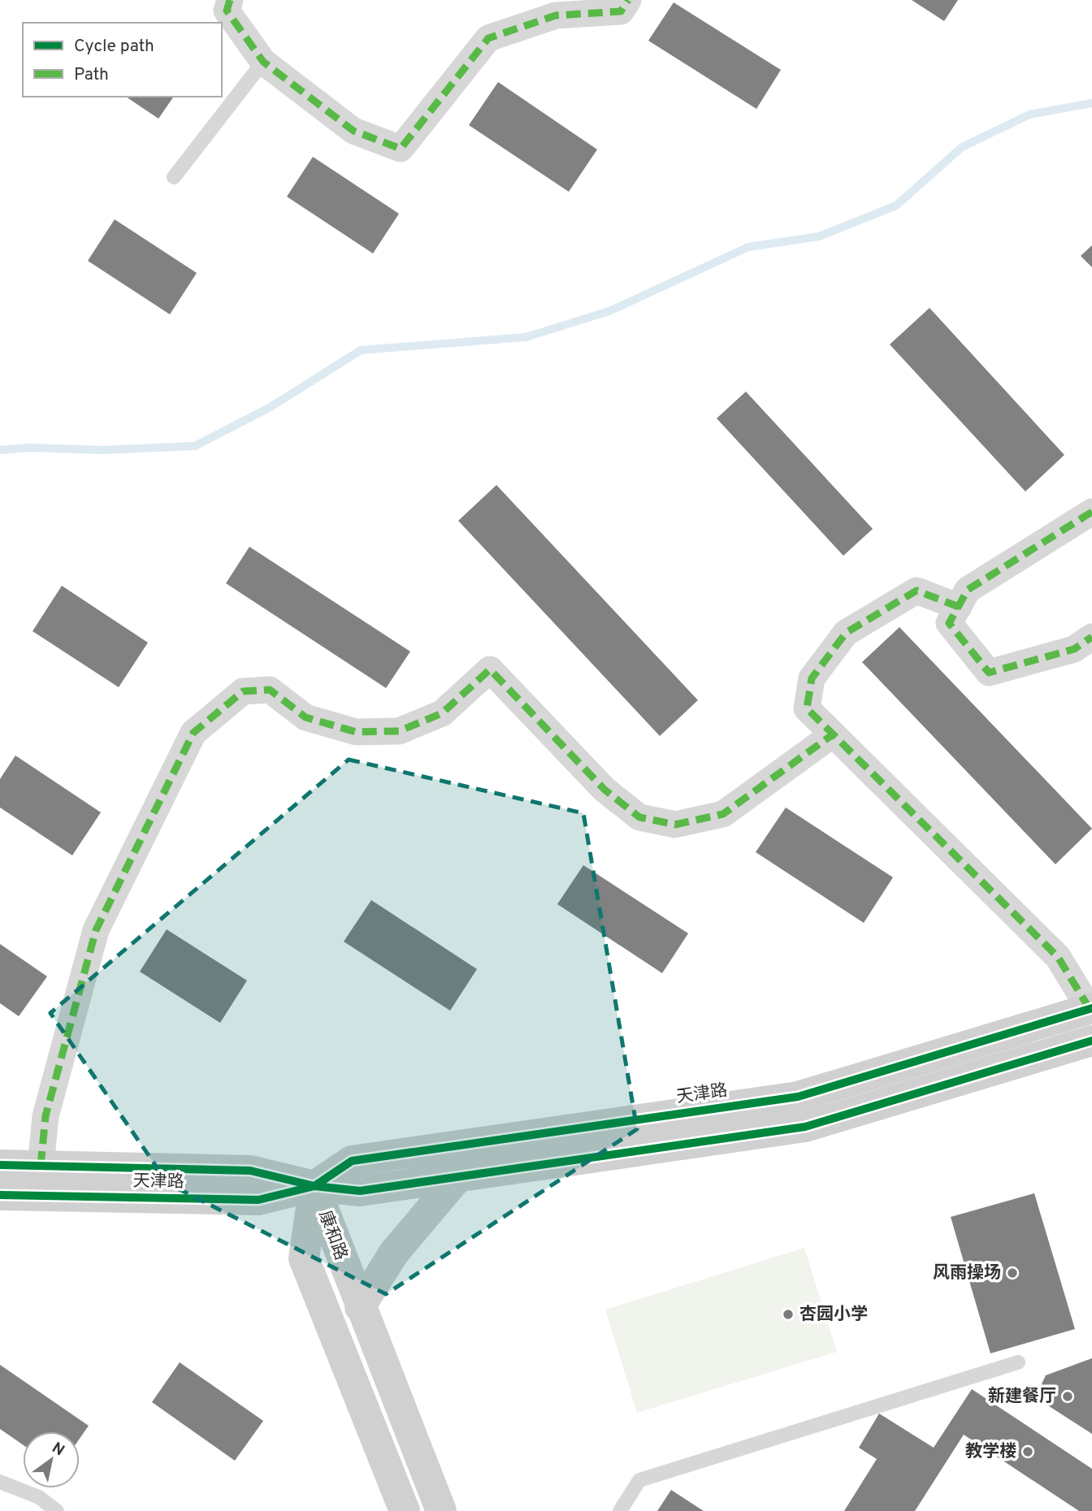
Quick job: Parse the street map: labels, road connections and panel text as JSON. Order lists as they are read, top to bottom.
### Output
{
  "streets": {
    "main road": ["天津路", "康和路"]
  },
  "crossings": [
    ["天津路", "康和路"]
  ],
  "places": [
    "风雨操场",
    "杏园小学",
    "新建餐厅",
    "教学楼"
  ],
  "legend": ["Cycle path", "Path"],
  "north": "top right"
}
